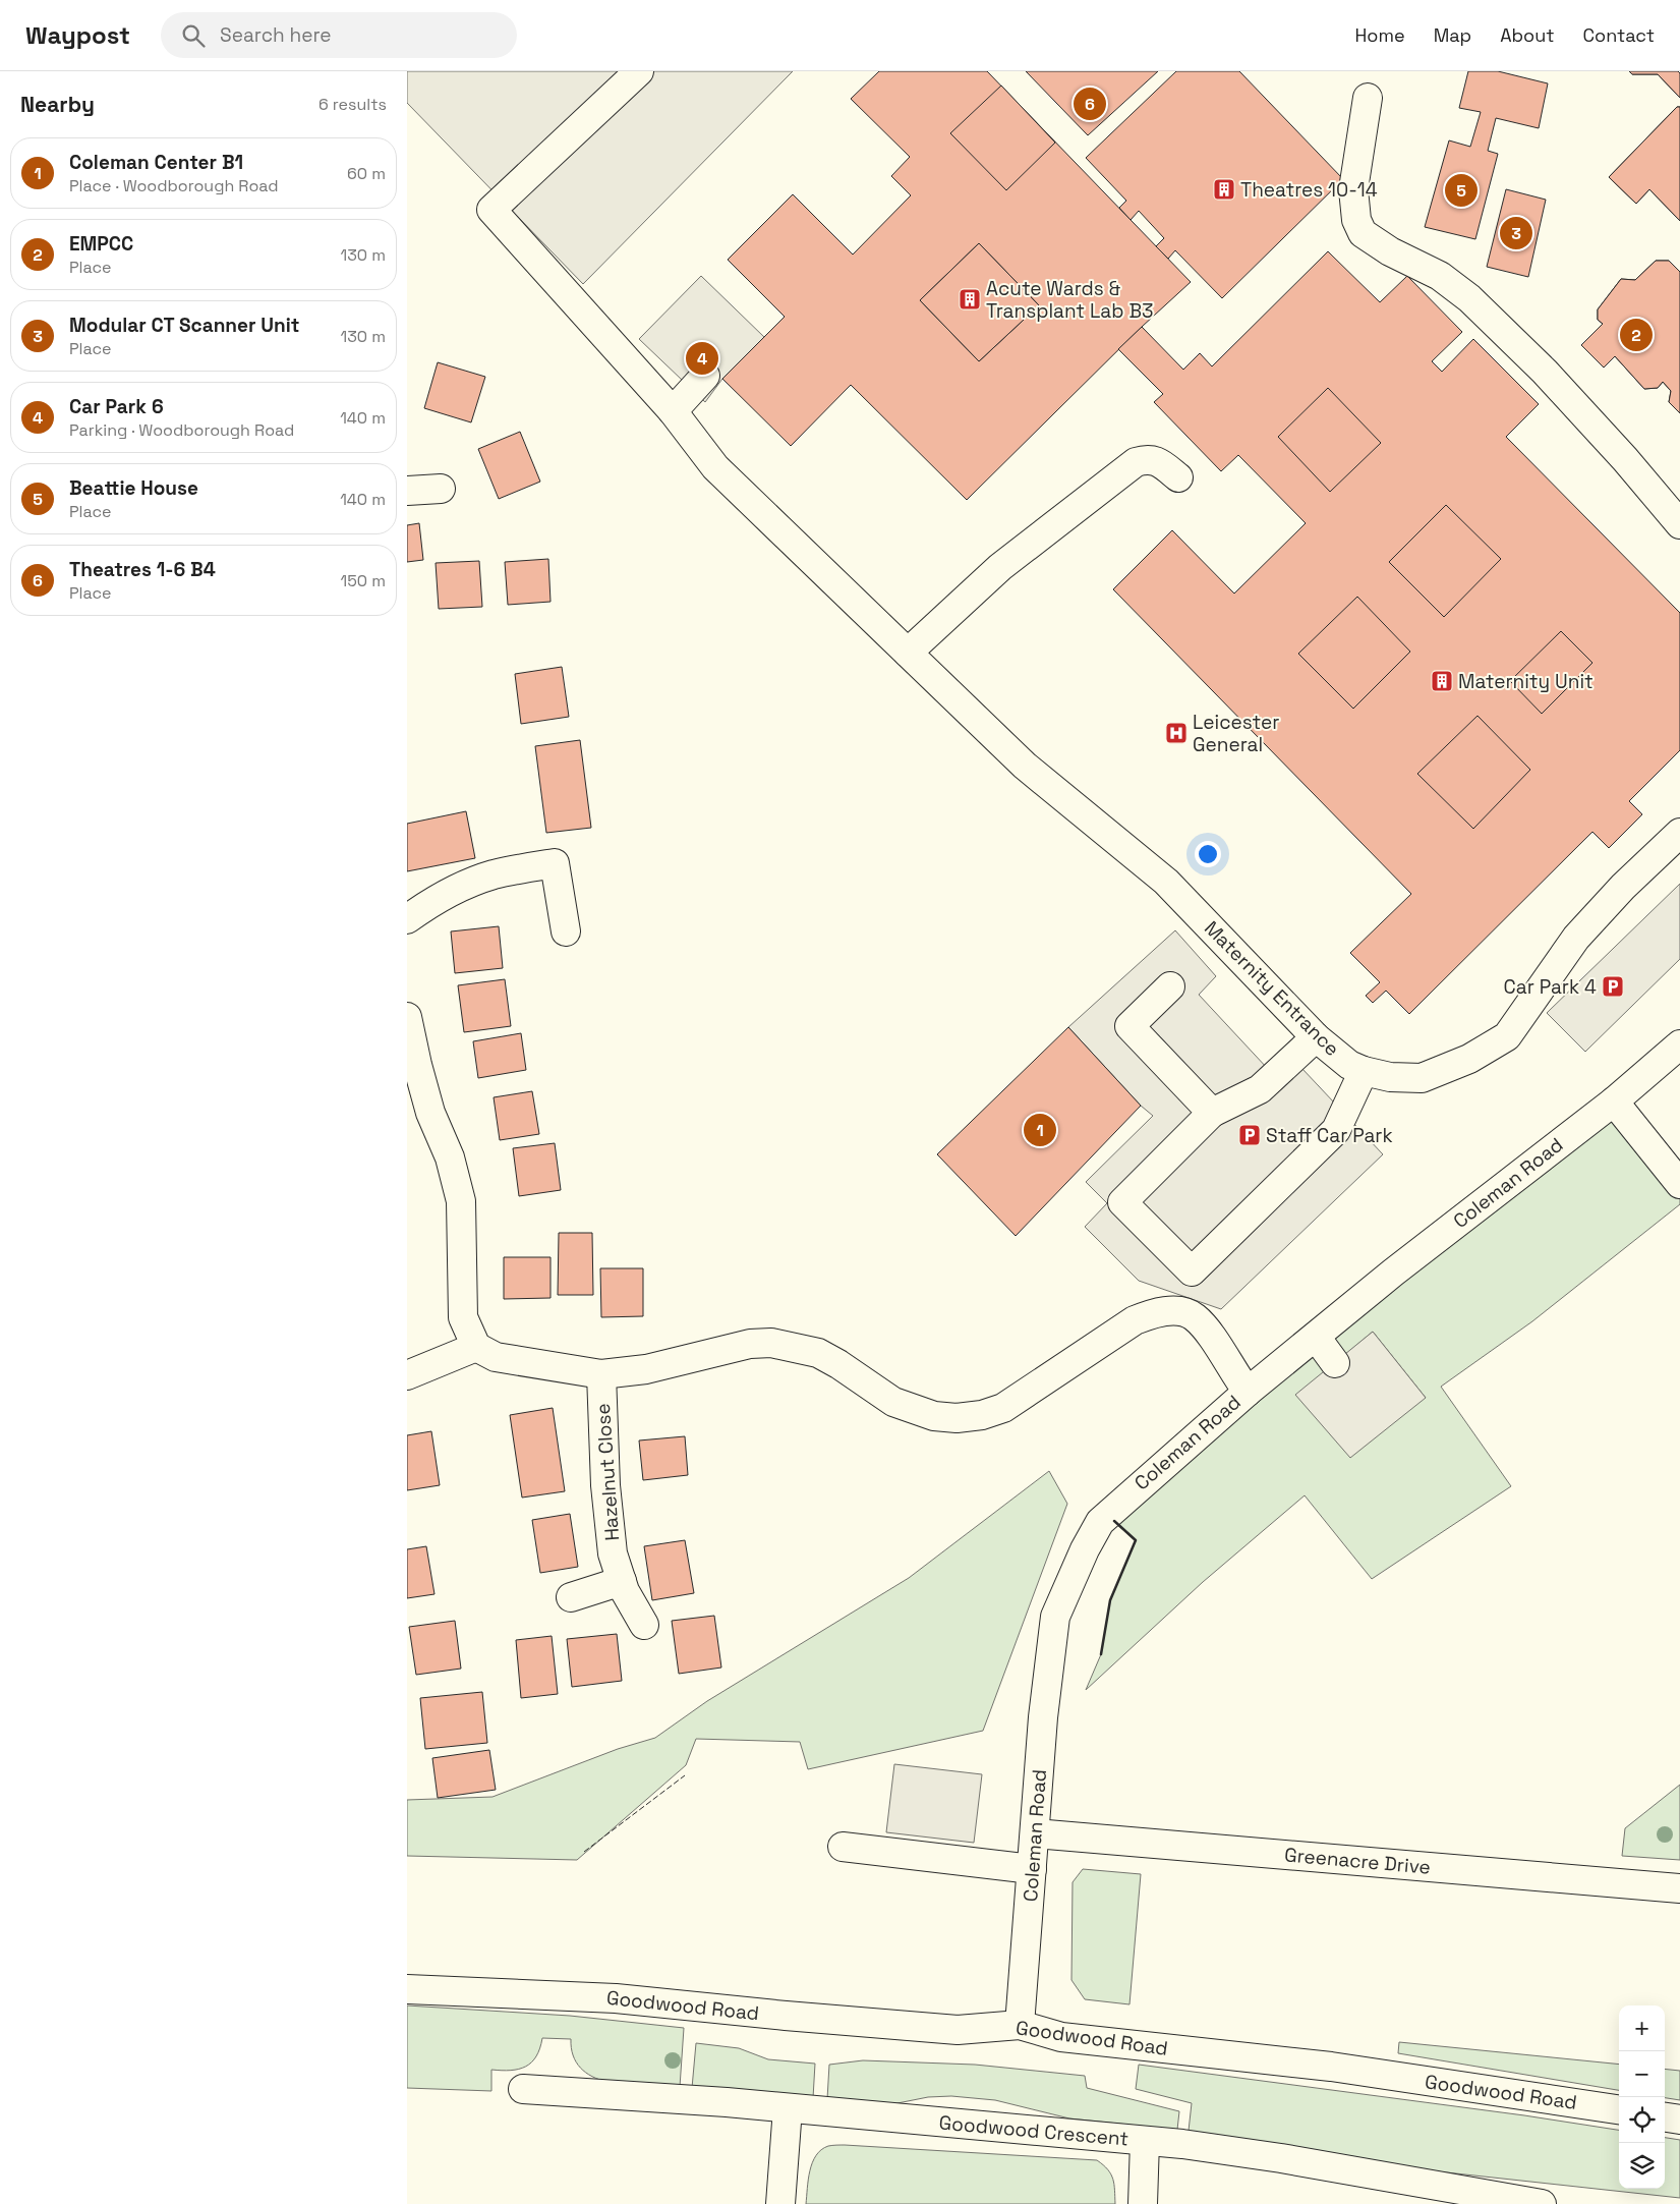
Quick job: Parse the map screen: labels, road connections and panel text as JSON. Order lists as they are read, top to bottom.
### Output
{
  "streets": {
    "street": [
      "Maternity Entrance",
      "Coleman Road",
      "Hazelnut Close",
      "Greenacre Drive",
      "Goodwood Road",
      "Goodwood Crescent"
    ]
  },
  "crossings": [
    ["Coleman Road", "Greenacre Drive"],
    ["Coleman Road", "Goodwood Road"]
  ],
  "places": {
    "building": ["Theatres 10-14", "Acute Wards & Transplant Lab B3", "Maternity Unit"],
    "hospital": ["Leicester General"],
    "parking": ["Car Park 4", "Staff Car Park"]
  },
  "page": {
    "header": "Waypost",
    "search": "Search here",
    "nav": [
      "Home",
      "Map",
      "About",
      "Contact"
    ],
    "heading": ["Nearby", "6 results"],
    "pins": [
      "6",
      "5",
      "3",
      "2",
      "4",
      "1"
    ],
    "list": [
      {
        "mark": "1",
        "name": "Coleman Center B1",
        "note": "Place · Woodborough Road",
        "value": "60 m"
      },
      {
        "mark": "2",
        "name": "EMPCC",
        "note": "Place",
        "value": "130 m"
      },
      {
        "mark": "3",
        "name": "Modular CT Scanner Unit",
        "note": "Place",
        "value": "130 m"
      },
      {
        "mark": "4",
        "name": "Car Park 6",
        "note": "Parking · Woodborough Road",
        "value": "140 m"
      },
      {
        "mark": "5",
        "name": "Beattie House",
        "note": "Place",
        "value": "140 m"
      },
      {
        "mark": "6",
        "name": "Theatres 1-6 B4",
        "note": "Place",
        "value": "150 m"
      }
    ],
    "map_buttons": ["+", "−"]
  }
}
